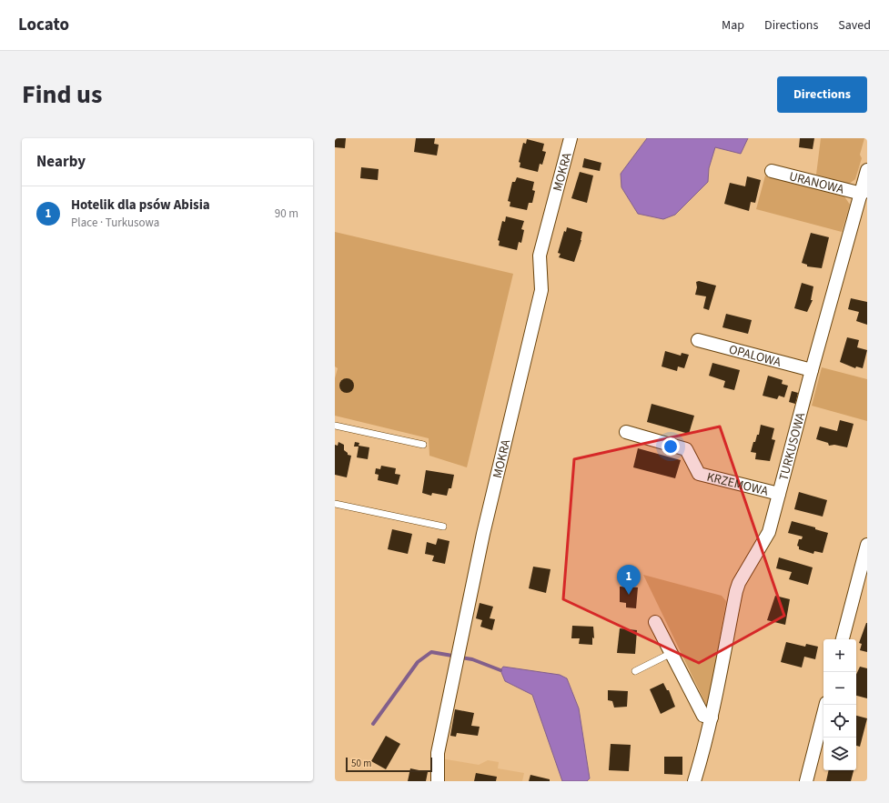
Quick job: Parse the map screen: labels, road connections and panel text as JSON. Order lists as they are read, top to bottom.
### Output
{
  "streets": {
    "street": [
      "MOKRA",
      "URANOWA",
      "OPALOWA",
      "TURKUSOWA",
      "KRZEMOWA"
    ]
  },
  "crossings": [
    ["URANOWA", "TURKUSOWA"],
    ["OPALOWA", "TURKUSOWA"],
    ["TURKUSOWA", "KRZEMOWA"]
  ],
  "scale_bar": "50 m",
  "page": {
    "header": "Locato",
    "nav": ["Map", "Directions", "Saved"],
    "title": "Find us",
    "buttons": "Directions",
    "heading": "Nearby",
    "list": [
      {
        "mark": "1",
        "name": "Hotelik dla psów Abisia",
        "note": "Place · Turkusowa",
        "value": "90 m"
      }
    ],
    "pins": "1",
    "map_buttons": ["+", "−"],
    "scale": "50 m"
  }
}
